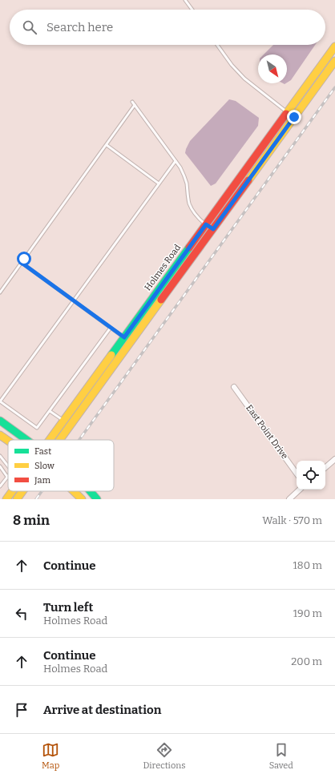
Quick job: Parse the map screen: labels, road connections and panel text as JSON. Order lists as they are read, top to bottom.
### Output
{
  "streets": {
    "main road": ["Holmes Road"],
    "street": ["East Point Drive"]
  },
  "legend": ["Fast", "Slow", "Jam"],
  "north": "bottom right",
  "page": {
    "search": "Search here",
    "heading": ["8 min", "Walk · 570 m"],
    "list": [
      ["Continue", "180 m"],
      ["Turn left", "Holmes Road", "190 m"],
      ["Continue", "Holmes Road", "200 m"],
      "Arrive at destination"
    ],
    "nav": ["Map", "Directions", "Saved"]
  }
}
